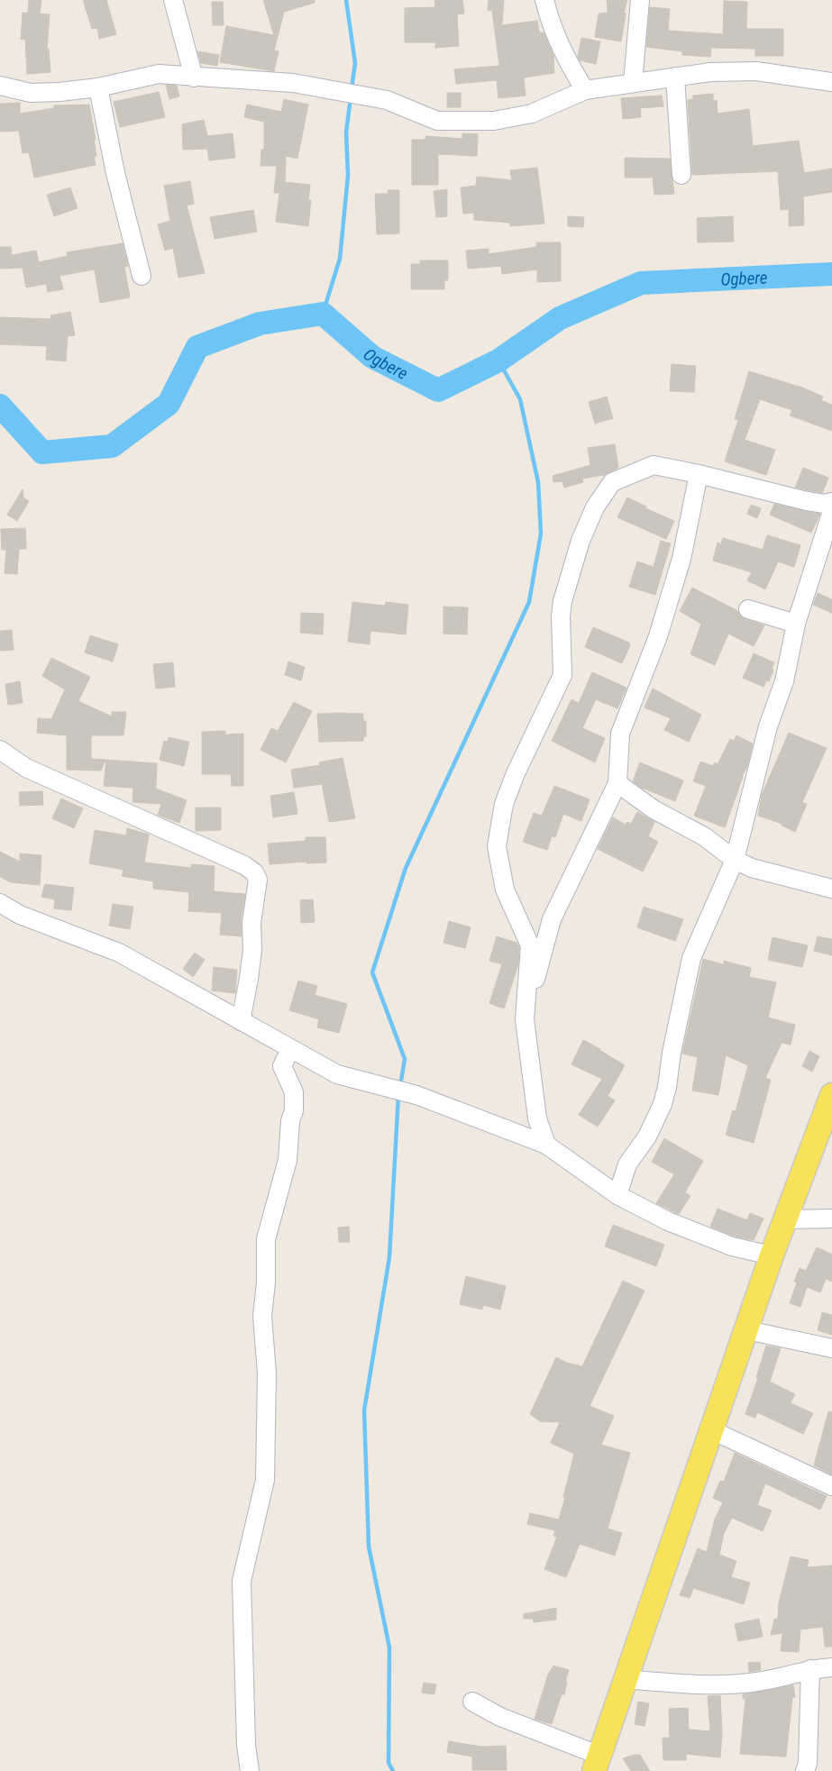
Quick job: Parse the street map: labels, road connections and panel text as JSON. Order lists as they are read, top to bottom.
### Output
{
  "water": ["Ogbere"]
}
